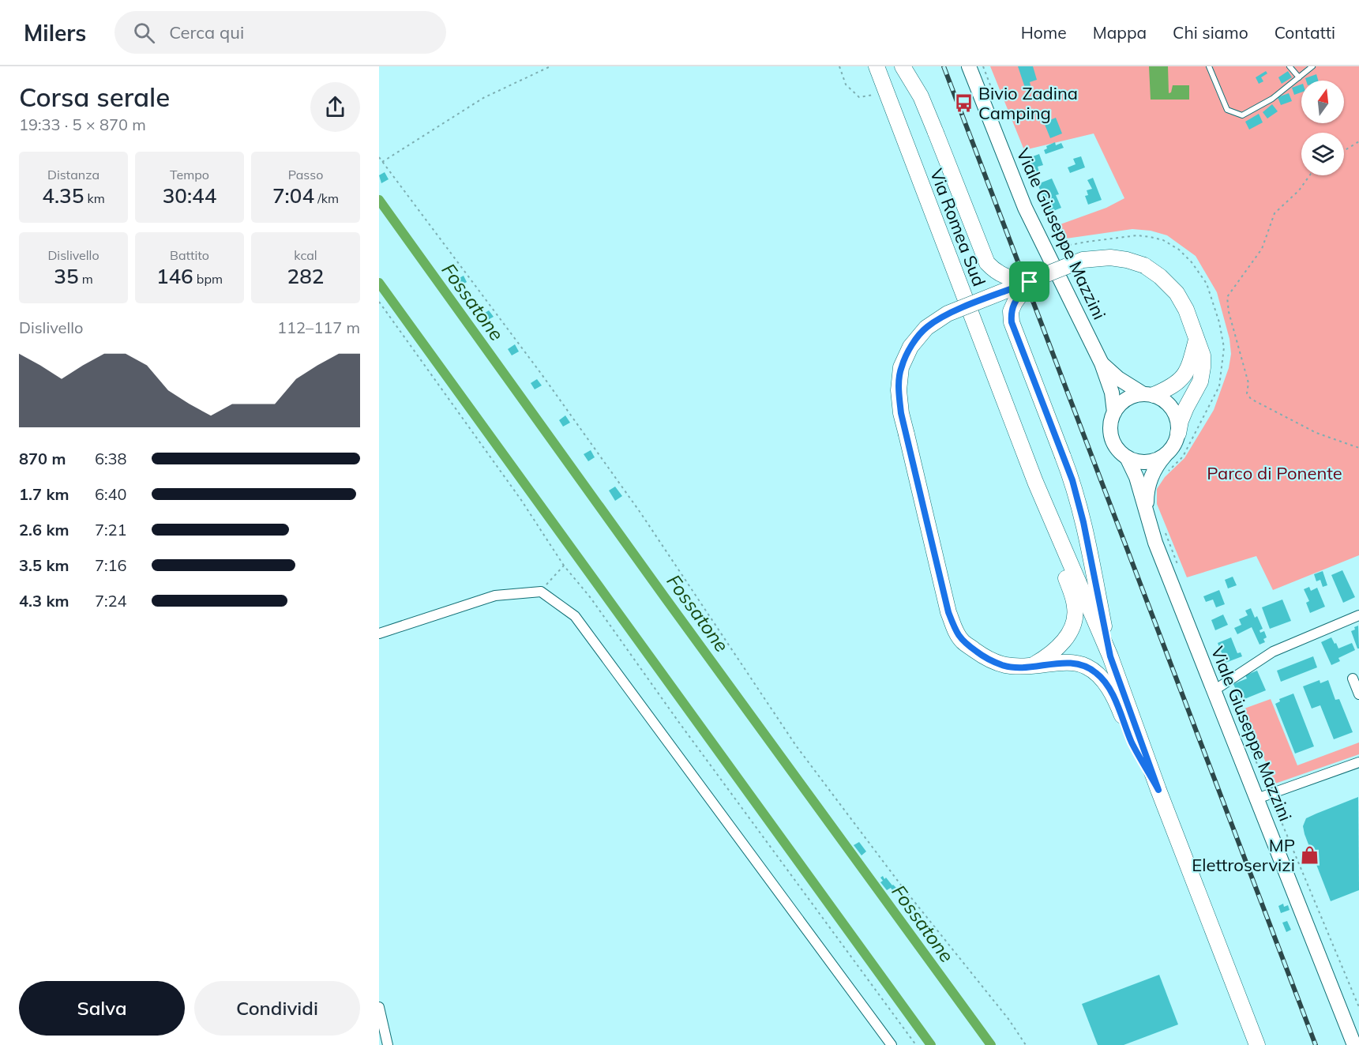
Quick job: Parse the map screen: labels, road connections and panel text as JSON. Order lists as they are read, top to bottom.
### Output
{
  "streets": {
    "main road": ["Via Romea Sud"],
    "street": ["Viale Giuseppe Mazzini"]
  },
  "water": ["Fossatone"],
  "parks": ["Parco di Ponente"],
  "places": {
    "bus stop": ["Bivio Zadina Camping"],
    "shop": ["MP Elettroservizi"]
  },
  "north": "top",
  "page": {
    "header": "Milers",
    "search": "Cerca qui",
    "nav": [
      "Home",
      "Mappa",
      "Chi siamo",
      "Contatti"
    ],
    "heading": ["Corsa serale", "19:33 · 5 × 870 m"],
    "stats": [
      ["Distanza", "4.35 km"],
      ["Tempo", "30:44"],
      ["Passo", "7:04 /km"],
      ["Dislivello", "35 m"],
      ["Battito", "146 bpm"],
      ["kcal", "282"]
    ],
    "chart": ["Dislivello", "112–117 m"],
    "list": [
      {
        "name": "870 m",
        "note": "6:38"
      },
      {
        "name": "1.7 km",
        "note": "6:40"
      },
      {
        "name": "2.6 km",
        "note": "7:21"
      },
      {
        "name": "3.5 km",
        "note": "7:16"
      },
      {
        "name": "4.3 km",
        "note": "7:24"
      }
    ],
    "buttons": ["Salva", "Condividi"]
  }
}
